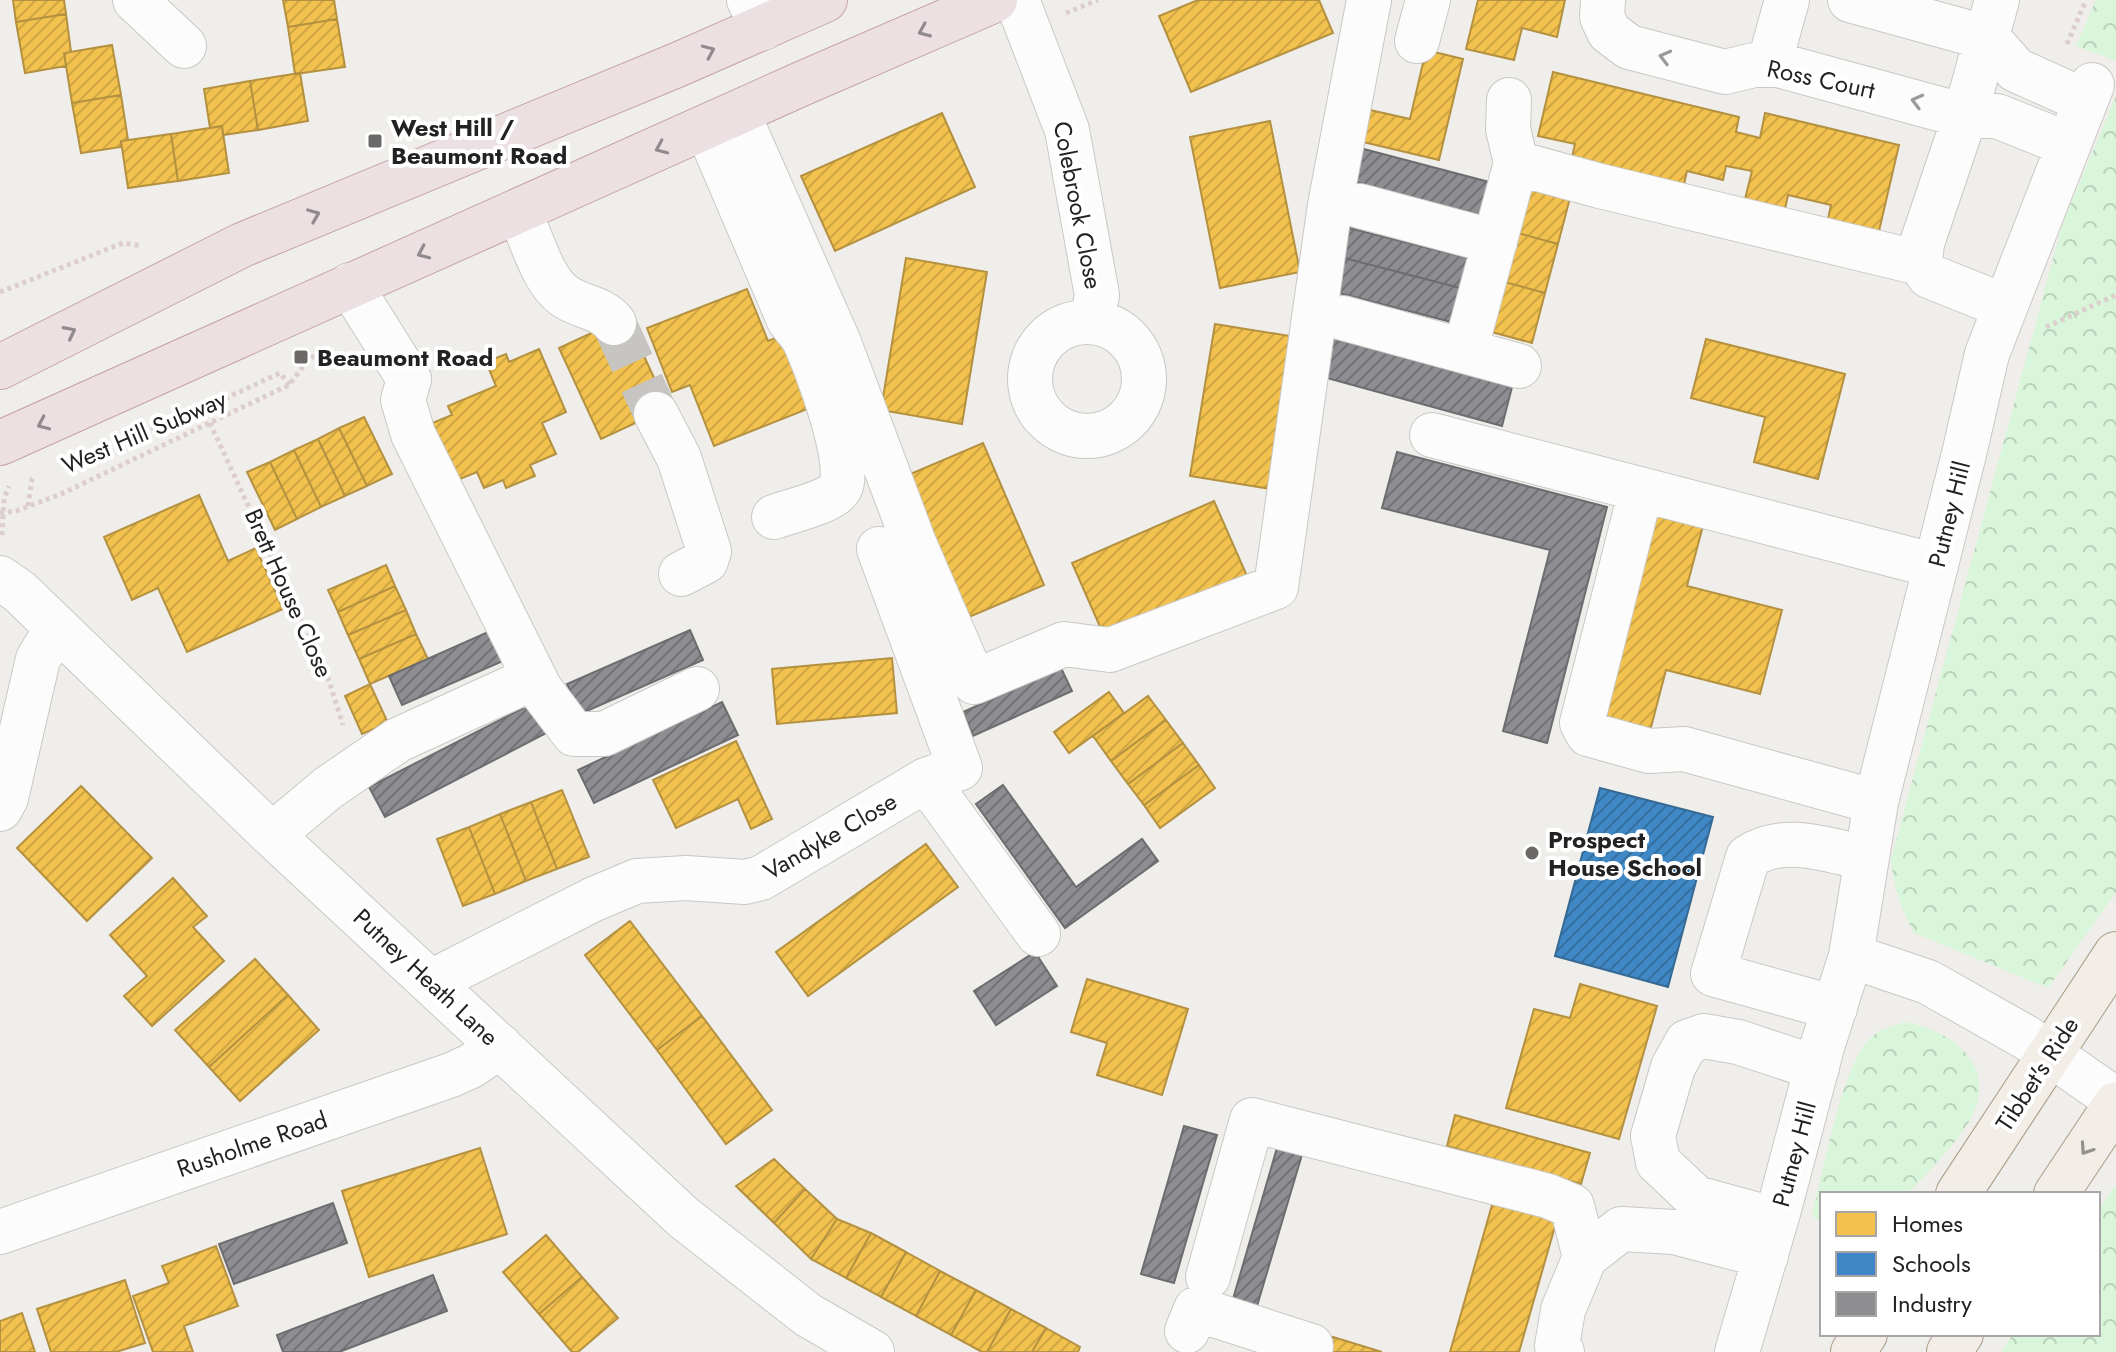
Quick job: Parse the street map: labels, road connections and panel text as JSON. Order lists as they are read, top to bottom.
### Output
{
  "streets": {
    "main road": ["Tibbet's Ride"],
    "street": [
      "Ross Court",
      "Colebrook Close",
      "Putney Hill",
      "Vandyke Close",
      "Putney Heath Lane",
      "Rusholme Road"
    ],
    "path": ["West Hill Subway", "Brett House Close"]
  },
  "crossings": [
    ["Ross Court", "Putney Hill"],
    ["Vandyke Close", "Putney Heath Lane"],
    ["Putney Heath Lane", "Rusholme Road"]
  ],
  "places": {
    "transit": ["West Hill / Beaumont Road", "Beaumont Road"],
    "other": ["Prospect House School"]
  },
  "legend": ["Homes", "Schools", "Industry"]
}
